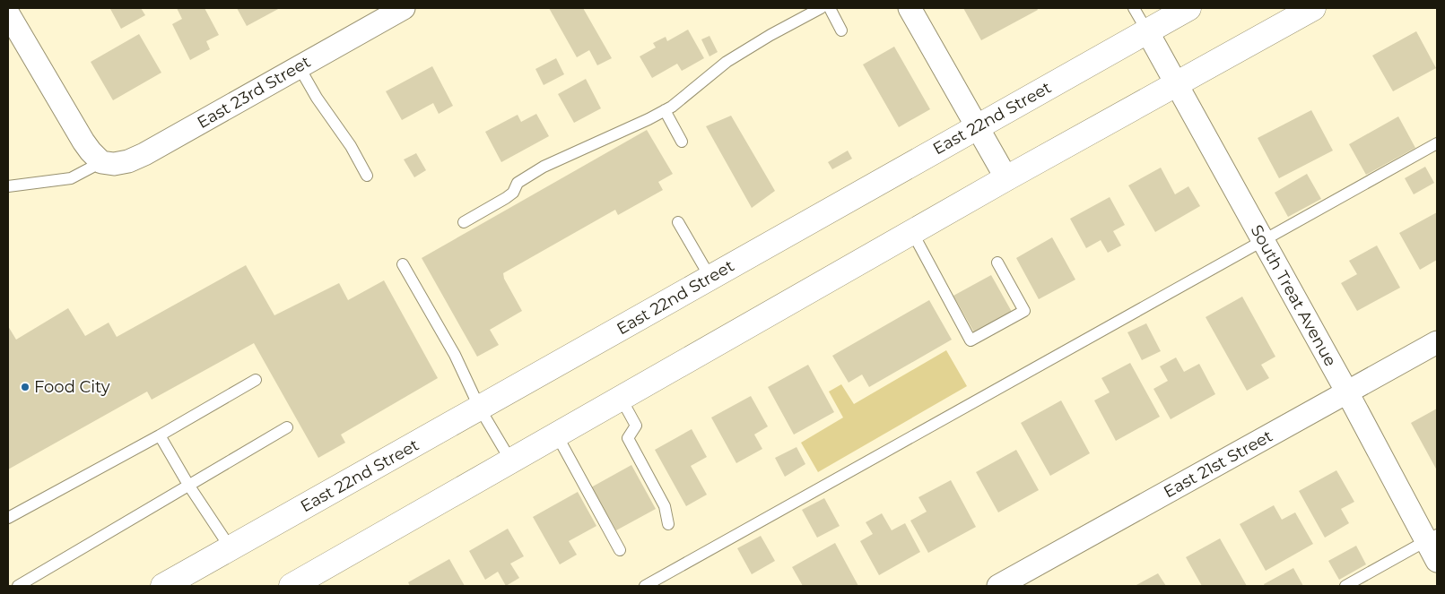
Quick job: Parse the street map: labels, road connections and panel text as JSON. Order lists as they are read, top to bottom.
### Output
{
  "streets": {
    "main road": ["East 22nd Street"],
    "street": ["East 23rd Street", "South Treat Avenue", "East 21st Street"]
  },
  "crossings": [
    ["East 22nd Street", "South Treat Avenue"],
    ["South Treat Avenue", "East 21st Street"]
  ],
  "places": ["Food City"]
}
